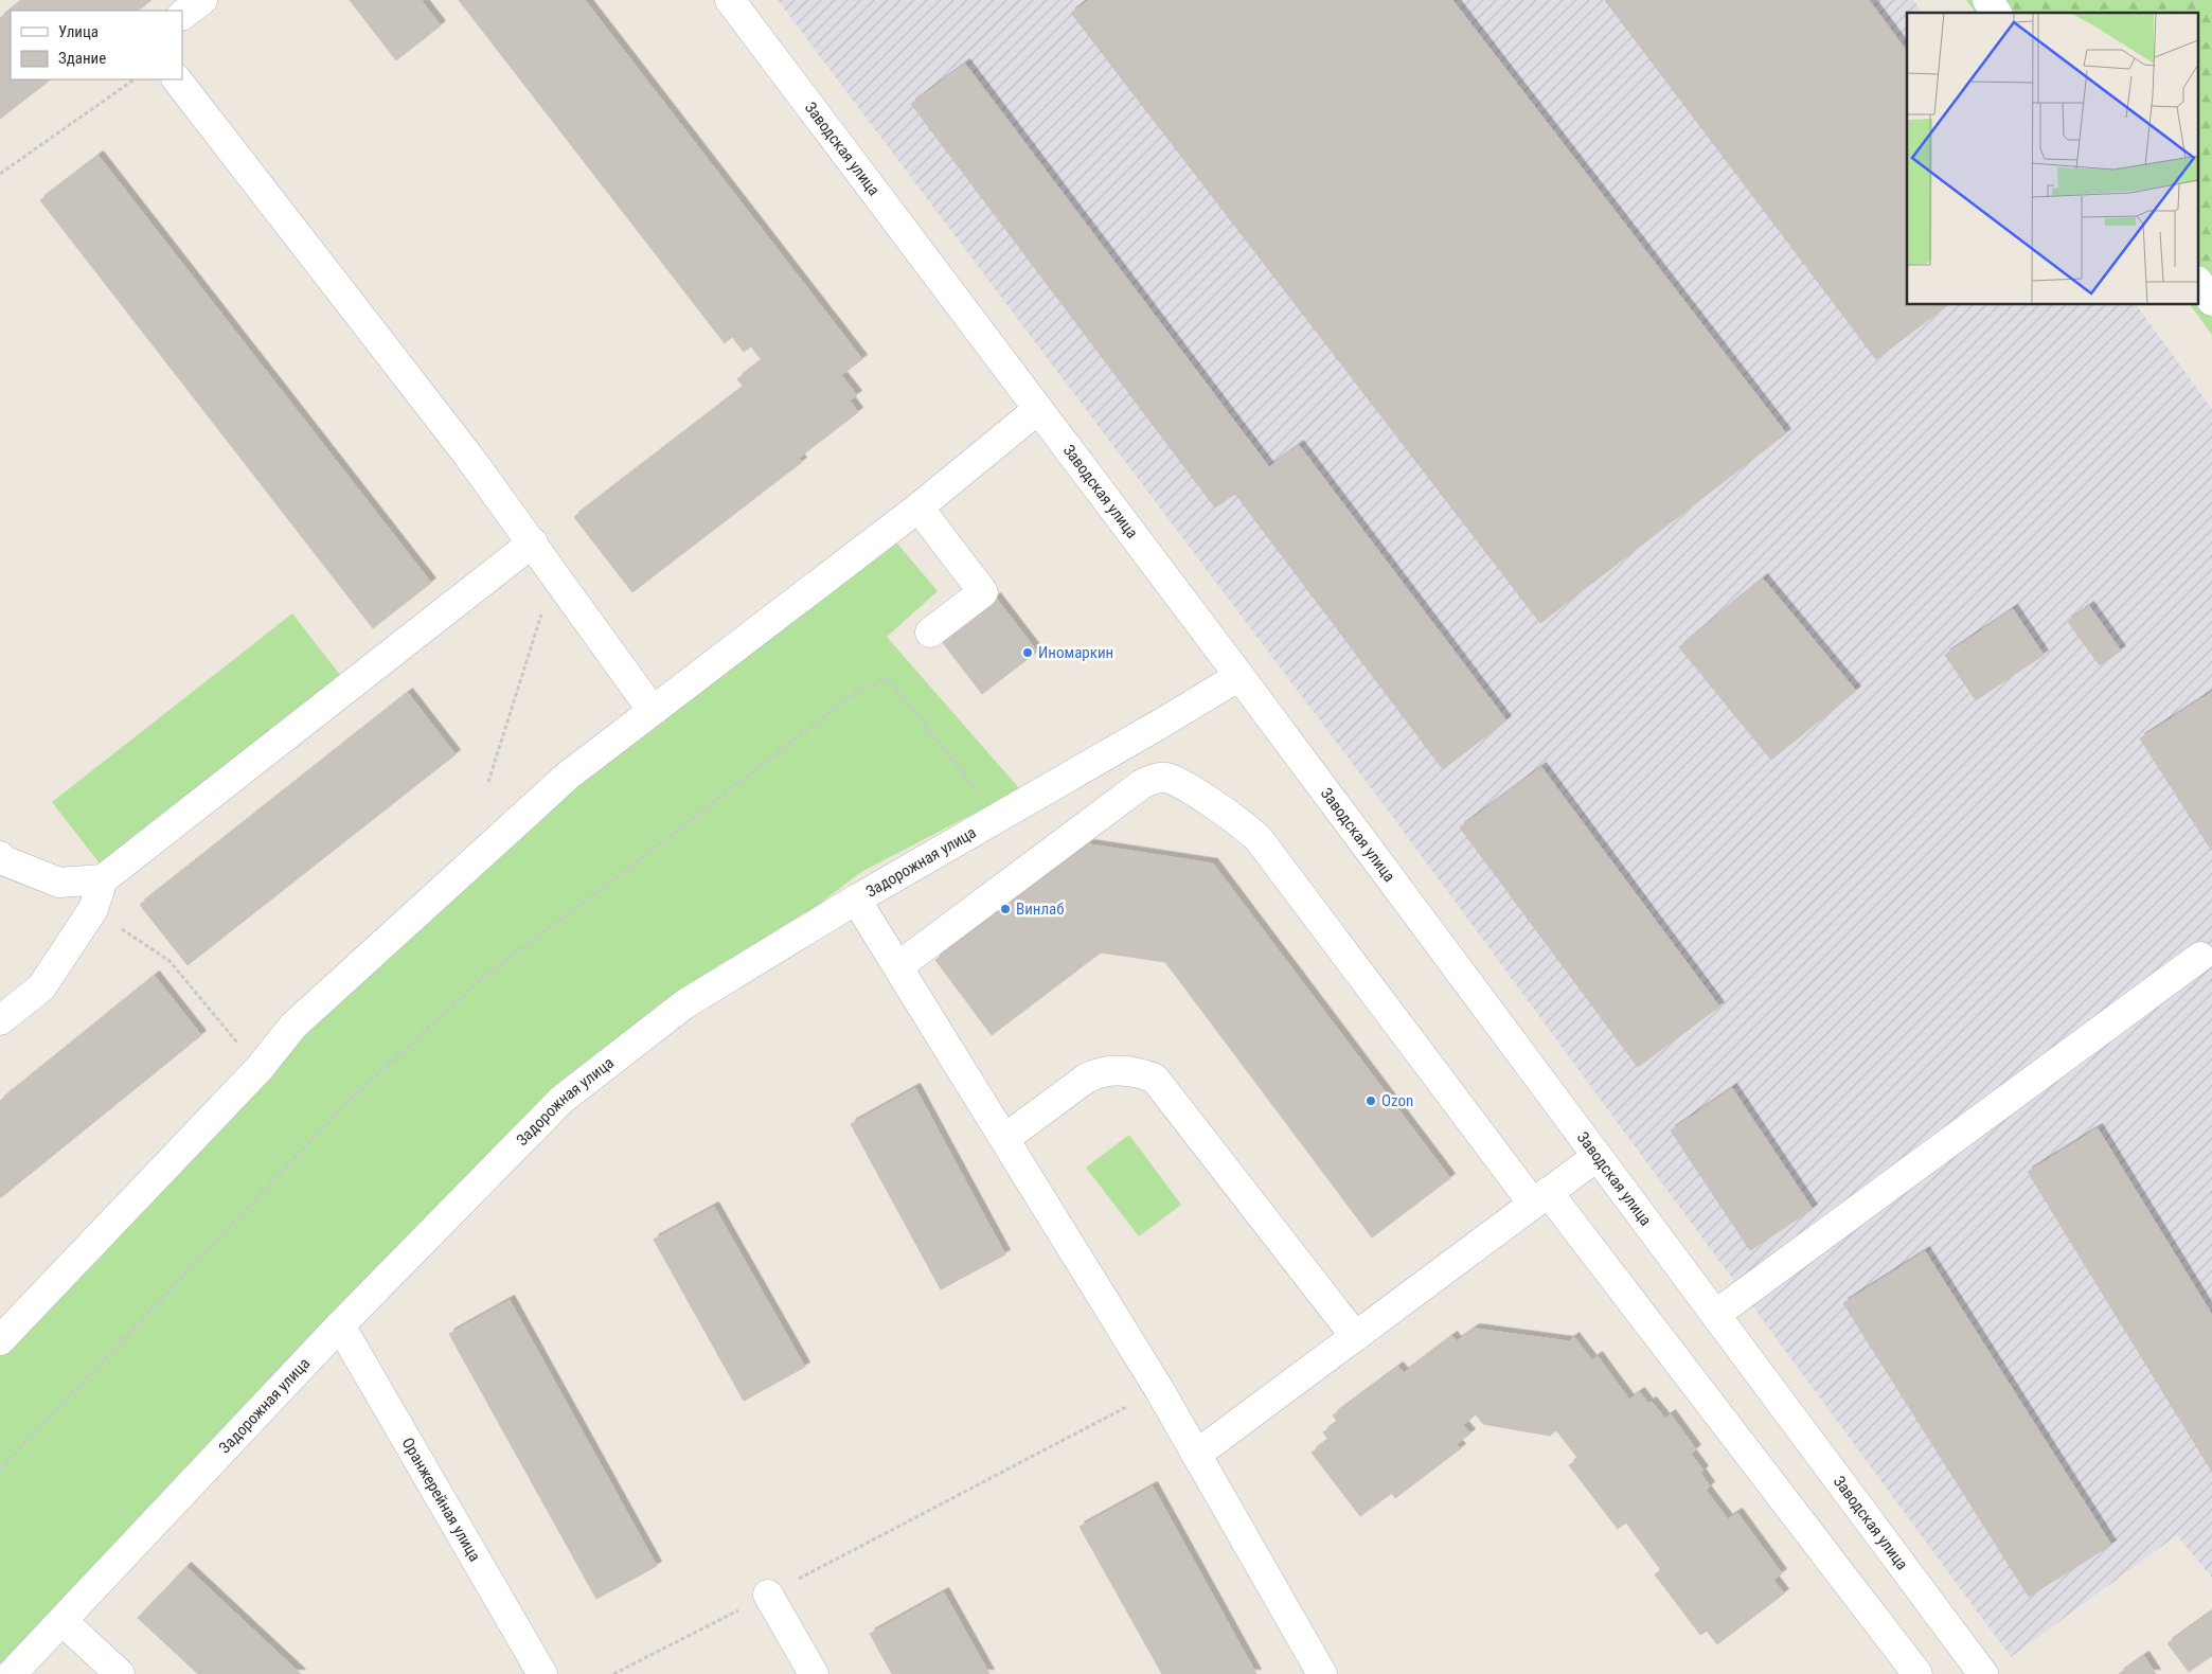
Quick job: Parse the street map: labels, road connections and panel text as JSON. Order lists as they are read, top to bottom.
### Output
{
  "streets": {
    "street": ["Заводская улица", "Задорожная улица", "Оранжерейная улица"]
  },
  "crossings": [
    ["Заводская улица", "Задорожная улица"],
    ["Задорожная улица", "Оранжерейная улица"]
  ],
  "places": ["Иномаркин", "Винлаб", "Ozon"],
  "legend": ["Улица", "Здание"]
}
